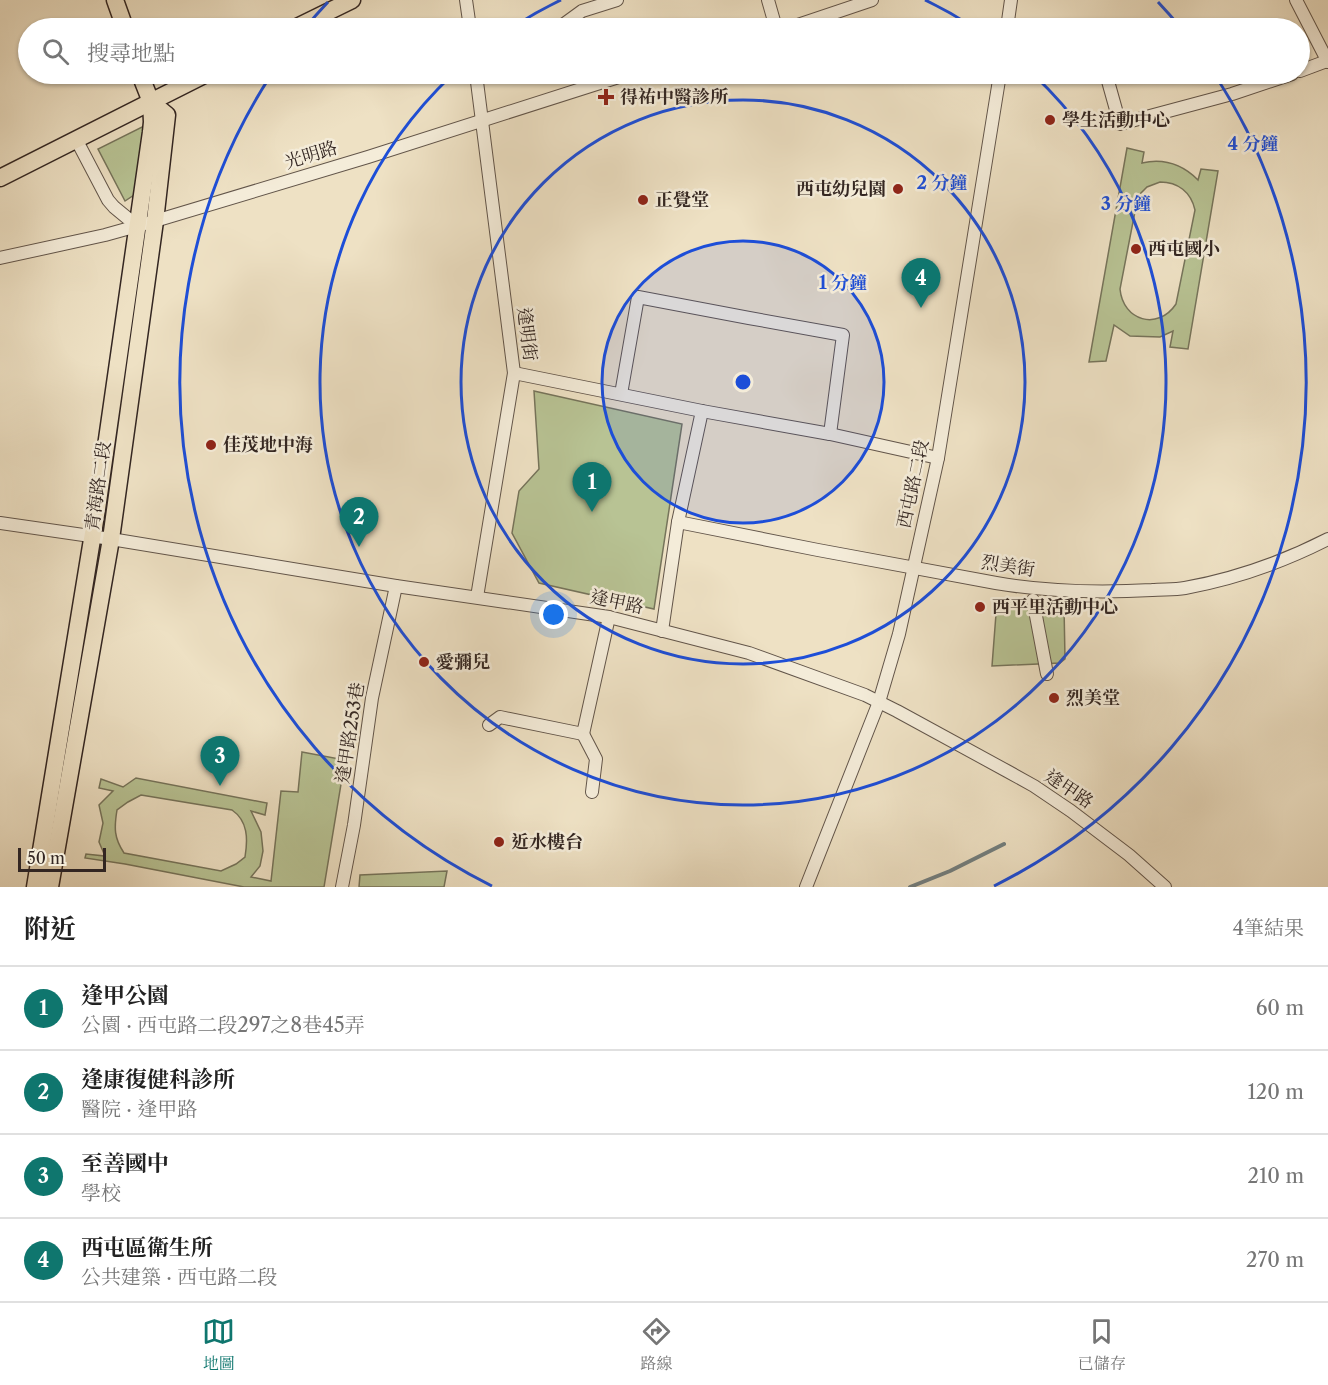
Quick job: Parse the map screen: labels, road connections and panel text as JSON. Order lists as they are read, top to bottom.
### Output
{
  "streets": {
    "main road": ["青海路二段"],
    "street": [
      "光明路",
      "逢明街",
      "西屯路二段",
      "烈美街",
      "逢甲路",
      "逢甲路253巷"
    ]
  },
  "crossings": [
    ["光明路", "逢明街"],
    ["光明路", "青海路二段"],
    ["逢明街", "逢甲路"],
    ["西屯路二段", "烈美街"],
    ["西屯路二段", "逢甲路"],
    ["青海路二段", "逢甲路"],
    ["逢甲路", "逢甲路253巷"]
  ],
  "places": {
    "health": ["得祐中醫診所"],
    "other": [
      "學生活動中心",
      "西屯幼兒園",
      "正覺堂",
      "西屯國小",
      "佳茂地中海",
      "西平里活動中心",
      "愛彌兒",
      "烈美堂",
      "近水樓台"
    ]
  },
  "scale_bar": "50 m",
  "page": {
    "search": "搜尋地點",
    "pins": [
      "4",
      "1",
      "2",
      "3"
    ],
    "scale": "50 m",
    "heading": ["附近", "4筆結果"],
    "list": [
      {
        "mark": "1",
        "name": "逢甲公園",
        "note": "公園 · 西屯路二段297之8巷45弄",
        "value": "60 m"
      },
      {
        "mark": "2",
        "name": "逢康復健科診所",
        "note": "醫院 · 逢甲路",
        "value": "120 m"
      },
      {
        "mark": "3",
        "name": "至善國中",
        "note": "學校",
        "value": "210 m"
      },
      {
        "mark": "4",
        "name": "西屯區衛生所",
        "note": "公共建築 · 西屯路二段",
        "value": "270 m"
      }
    ],
    "nav": ["地圖", "路線", "已儲存"]
  },
  "rings": [
    "4 分鐘",
    "2 分鐘",
    "3 分鐘",
    "1 分鐘"
  ]
}
